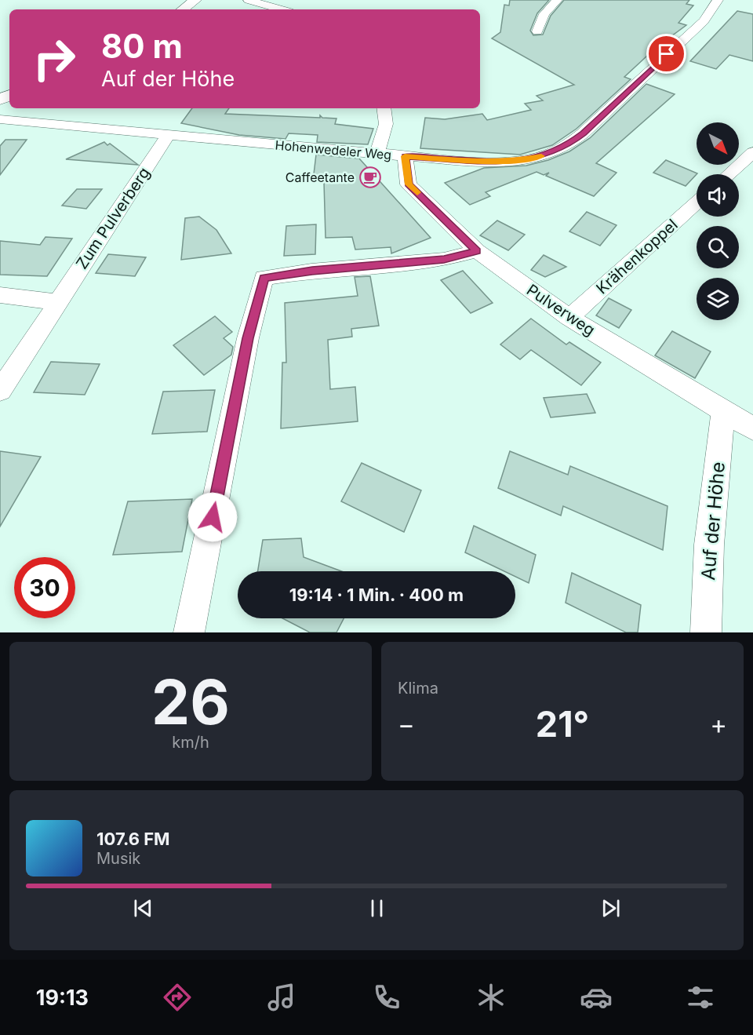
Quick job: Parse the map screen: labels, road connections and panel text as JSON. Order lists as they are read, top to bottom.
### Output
{
  "streets": {
    "street": [
      "Hohenwedeler Weg",
      "Zum Pulverberg",
      "Krähenkoppel",
      "Pulverweg",
      "Auf der Höhe"
    ]
  },
  "crossings": [
    ["Hohenwedeler Weg", "Zum Pulverberg"],
    ["Hohenwedeler Weg", "Pulverweg"],
    ["Krähenkoppel", "Pulverweg"],
    ["Pulverweg", "Auf der Höhe"]
  ],
  "places": {
    "cafe": ["Caffeetante"]
  },
  "north": "bottom right",
  "page": {
    "turn": ["80 m", "Auf der Höhe"],
    "limit": "30",
    "trip": "19:14 · 1 Min. · 400 m",
    "tile": [
      ["26", "km/h"],
      "Klima"
    ],
    "heat": ["−", "21°", "+"],
    "song": ["107.6 FM", "Musik"],
    "tabs": "19:13"
  }
}
